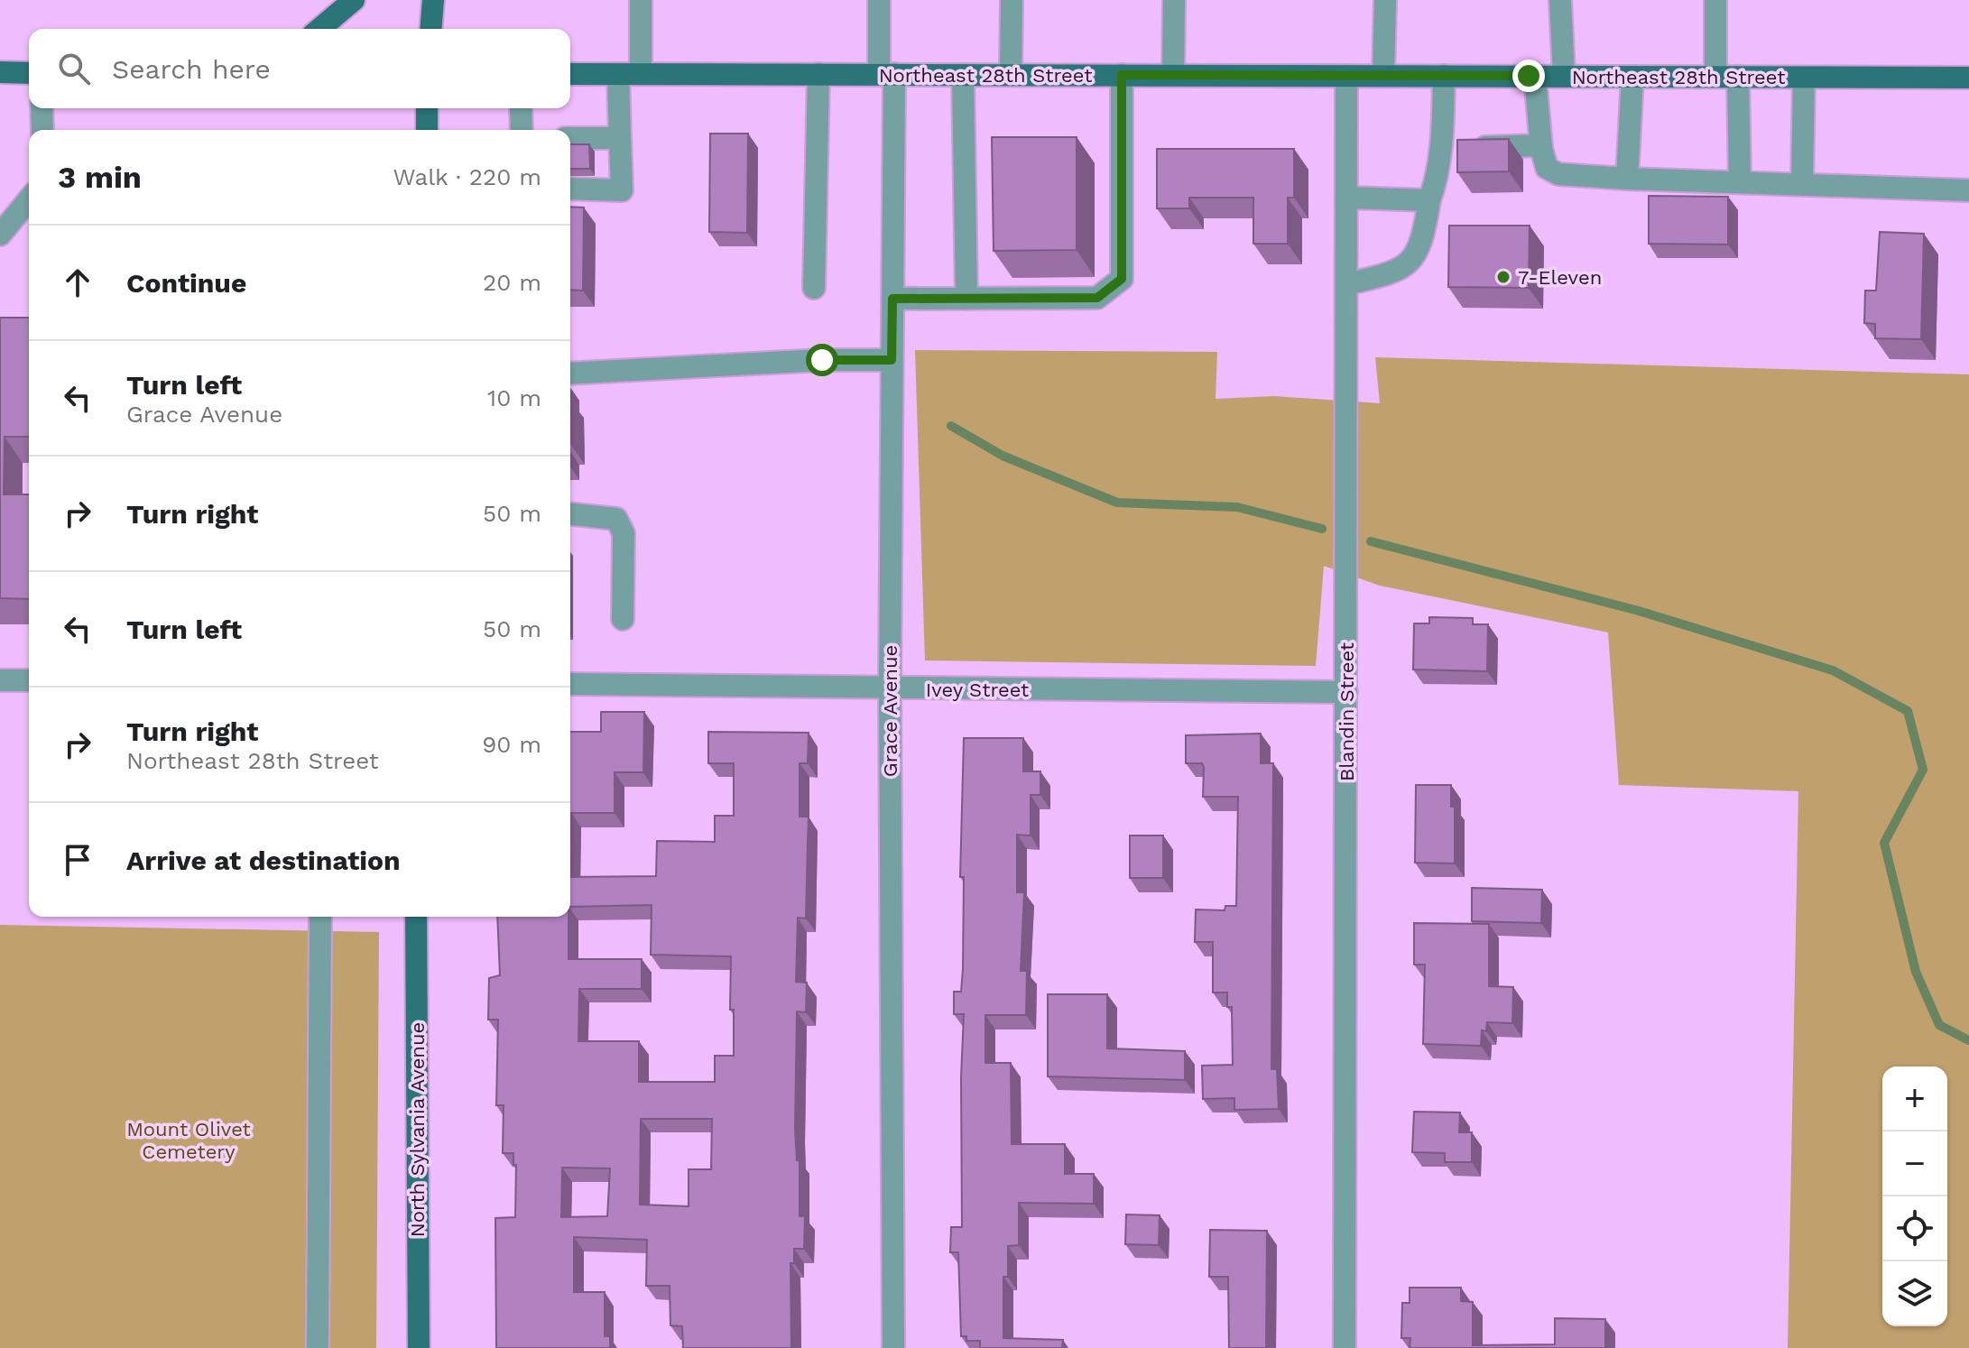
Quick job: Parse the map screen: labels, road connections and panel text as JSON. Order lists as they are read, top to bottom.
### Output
{
  "streets": {
    "main road": ["Northeast 28th Street", "North Sylvania Avenue"],
    "street": ["Ivey Street", "Grace Avenue", "Blandin Street"]
  },
  "crossings": [
    ["Northeast 28th Street", "Grace Avenue"],
    ["Northeast 28th Street", "Blandin Street"],
    ["Ivey Street", "Grace Avenue"],
    ["Ivey Street", "Blandin Street"]
  ],
  "parks": ["Mount Olivet Cemetery"],
  "places": ["7-Eleven"],
  "page": {
    "search": "Search here",
    "heading": ["3 min", "Walk · 220 m"],
    "list": [
      ["Continue", "20 m"],
      ["Turn left", "Grace Avenue", "10 m"],
      ["Turn right", "50 m"],
      ["Turn left", "50 m"],
      ["Turn right", "Northeast 28th Street", "90 m"],
      "Arrive at destination"
    ],
    "map_buttons": ["+", "−"]
  }
}
